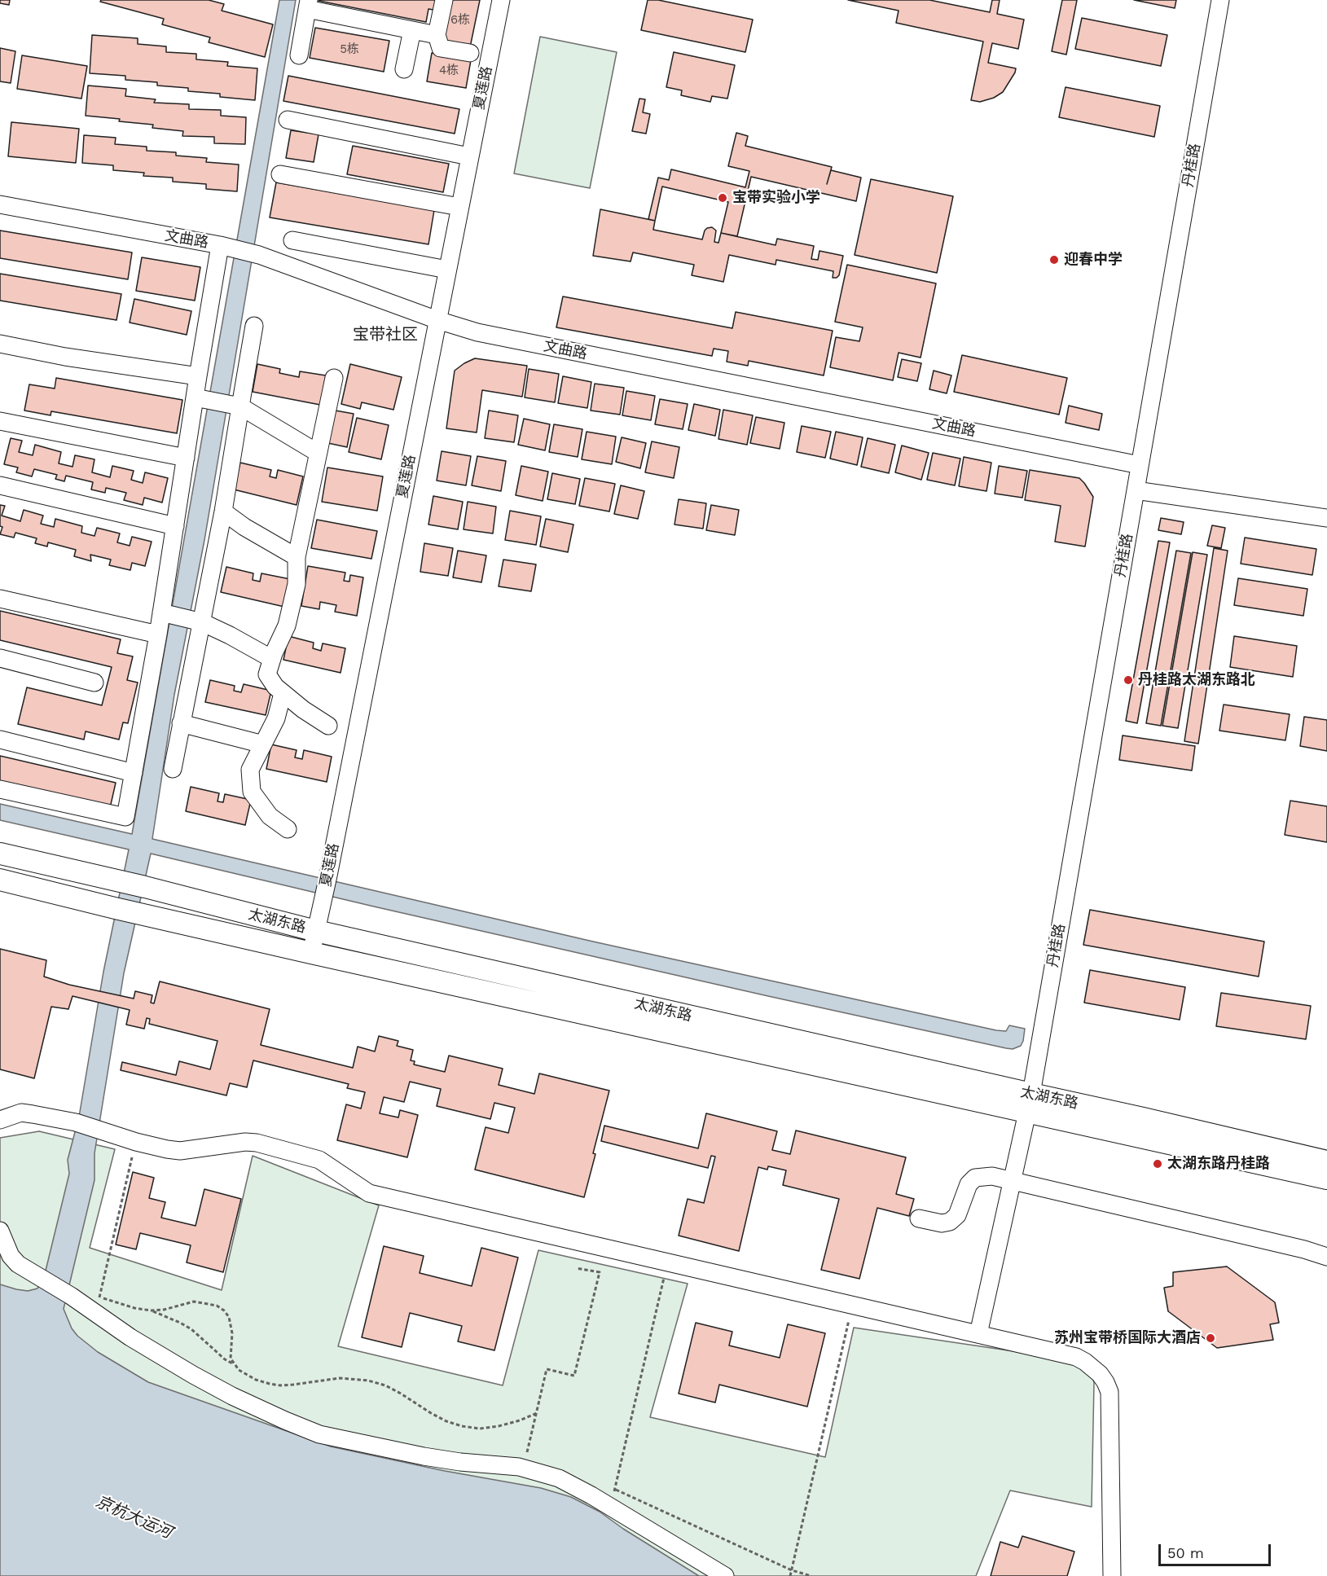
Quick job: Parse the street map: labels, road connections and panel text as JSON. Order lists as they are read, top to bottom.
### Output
{
  "streets": {
    "main road": ["太湖东路"],
    "street": ["夏莲路", "丹桂路", "文曲路"]
  },
  "crossings": [
    ["夏莲路", "文曲路"],
    ["夏莲路", "太湖东路"],
    ["丹桂路", "文曲路"],
    ["丹桂路", "太湖东路"]
  ],
  "districts": ["宝带社区"],
  "water": ["京杭大运河"],
  "places": [
    "宝带实验小学",
    "迎春中学",
    "丹桂路太湖东路北",
    "太湖东路丹桂路",
    "苏州宝带桥国际大酒店"
  ],
  "house_numbers": ["6栋", "5栋", "4栋"],
  "scale_bar": "50 m"
}
